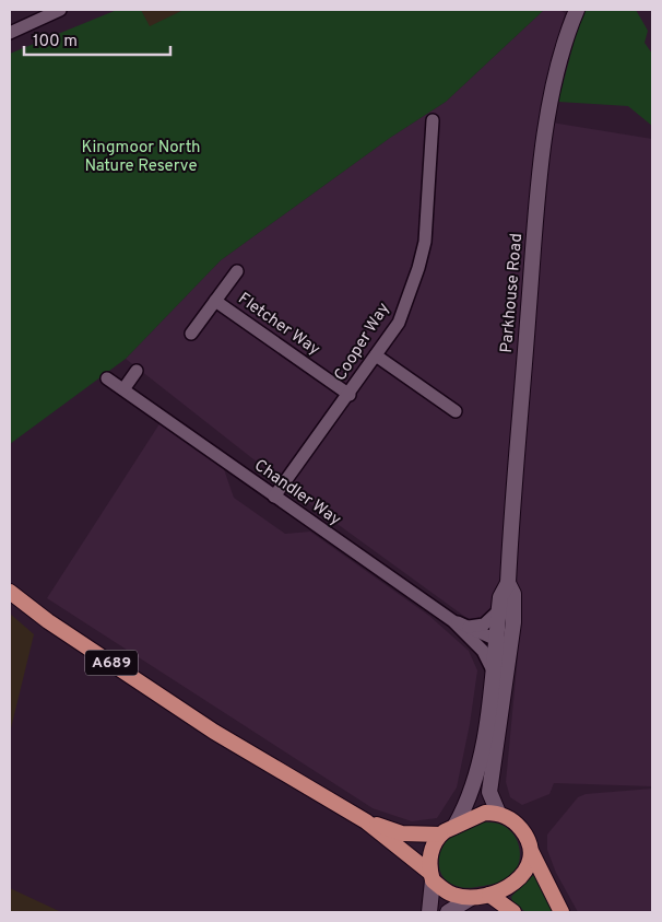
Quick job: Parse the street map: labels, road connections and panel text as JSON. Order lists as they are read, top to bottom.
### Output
{
  "streets": {
    "highway": ["A689"],
    "street": [
      "Parkhouse Road",
      "Fletcher Way",
      "Cooper Way",
      "Chandler Way"
    ]
  },
  "crossings": [
    ["Parkhouse Road", "Chandler Way"],
    ["Parkhouse Road", "A689"],
    ["Fletcher Way", "Cooper Way"],
    ["Cooper Way", "Chandler Way"]
  ],
  "parks": ["Kingmoor North Nature Reserve"],
  "scale_bar": "100 m"
}
